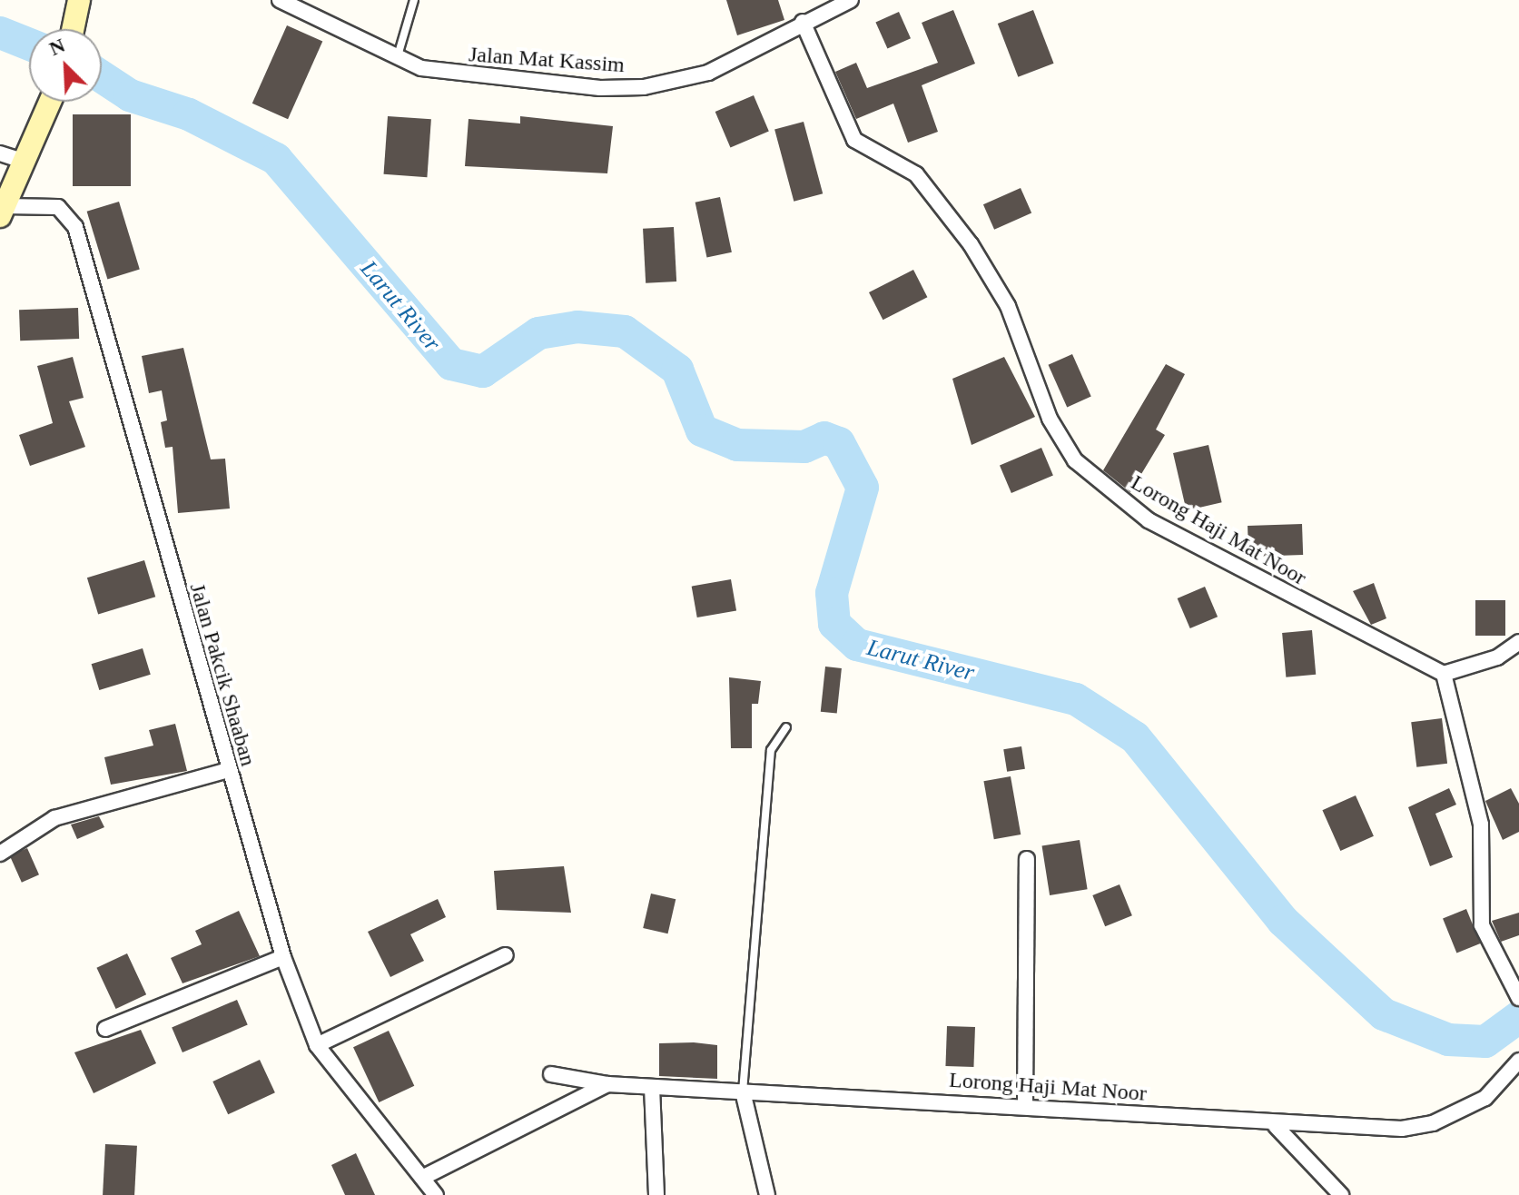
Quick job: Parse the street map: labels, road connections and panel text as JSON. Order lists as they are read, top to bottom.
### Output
{
  "streets": {
    "street": ["Jalan Mat Kassim", "Lorong Haji Mat Noor", "Jalan Pakcik Shaaban"]
  },
  "crossings": [
    ["Jalan Mat Kassim", "Lorong Haji Mat Noor"]
  ],
  "water": ["Larut River"],
  "north": "top left"
}
